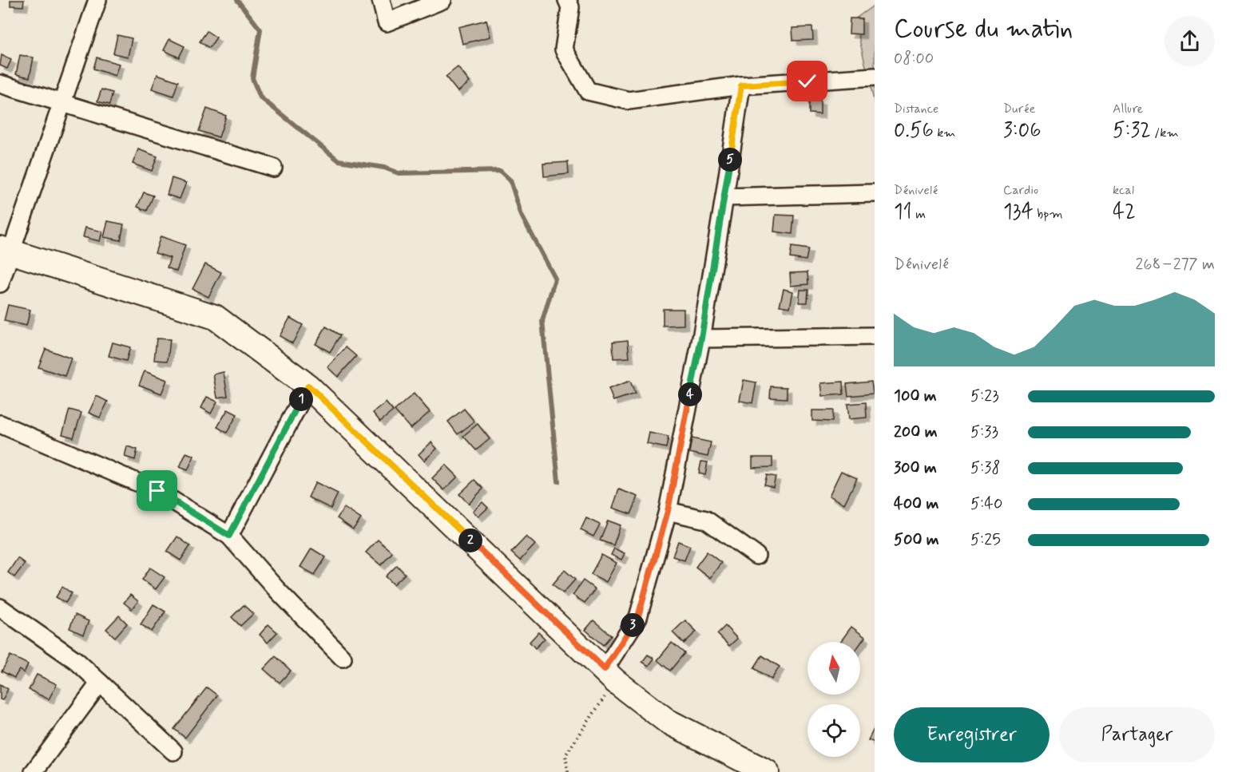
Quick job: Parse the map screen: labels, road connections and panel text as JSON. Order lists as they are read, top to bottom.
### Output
{
  "north": "top",
  "page": {
    "heading": ["Course du matin", "08:00"],
    "stats": [
      ["Distance", "0.56 km"],
      ["Durée", "3:06"],
      ["Allure", "5:32 /km"],
      ["Dénivelé", "11 m"],
      ["Cardio", "134 bpm"],
      ["kcal", "42"]
    ],
    "pins": [
      "5",
      "4",
      "1",
      "2",
      "3"
    ],
    "chart": ["Dénivelé", "268–277 m"],
    "list": [
      {
        "name": "100 m",
        "note": "5:23"
      },
      {
        "name": "200 m",
        "note": "5:33"
      },
      {
        "name": "300 m",
        "note": "5:38"
      },
      {
        "name": "400 m",
        "note": "5:40"
      },
      {
        "name": "500 m",
        "note": "5:25"
      }
    ],
    "buttons": ["Enregistrer", "Partager"]
  }
}
